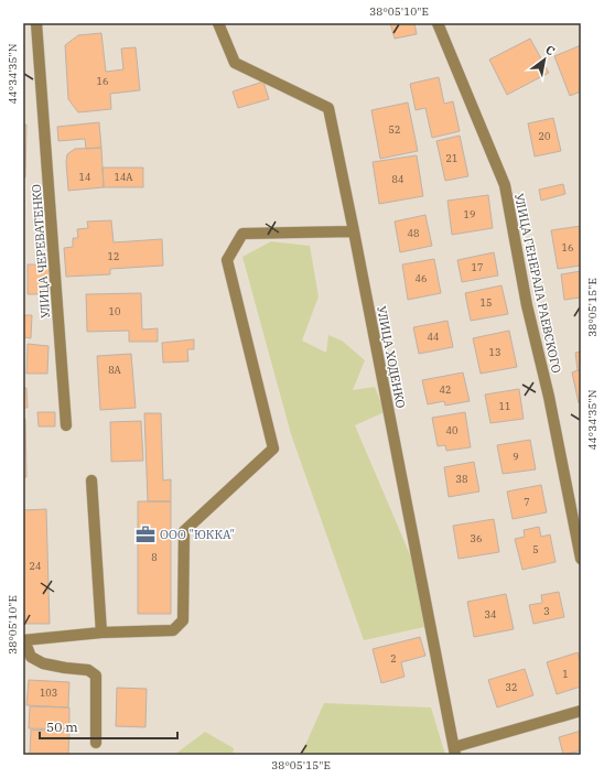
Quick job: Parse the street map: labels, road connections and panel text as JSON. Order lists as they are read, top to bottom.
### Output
{
  "streets": {
    "street": ["УЛИЦА ЧЕРЕВАТЕНКО", "УЛИЦА ГЕНЕРАЛА РАЕВСКОГО", "УЛИЦА ХОДЕНКО"]
  },
  "places": {
    "office": ["ООО \"ЮККА\""]
  },
  "house_numbers": [
    "16",
    "52",
    "20",
    "21",
    "14",
    "14А",
    "84",
    "19",
    "48",
    "16",
    "12",
    "17",
    "46",
    "15",
    "10",
    "44",
    "13",
    "8А",
    "42",
    "11",
    "40",
    "9",
    "38",
    "7",
    "36",
    "5",
    "8",
    "24",
    "3",
    "34",
    "2",
    "1",
    "32",
    "103"
  ],
  "scale_bar": "50 m",
  "north": "top right",
  "coordinates": ["38°05'10\"E", "44°34'35\"N", "38°05'15\"E"]
}
